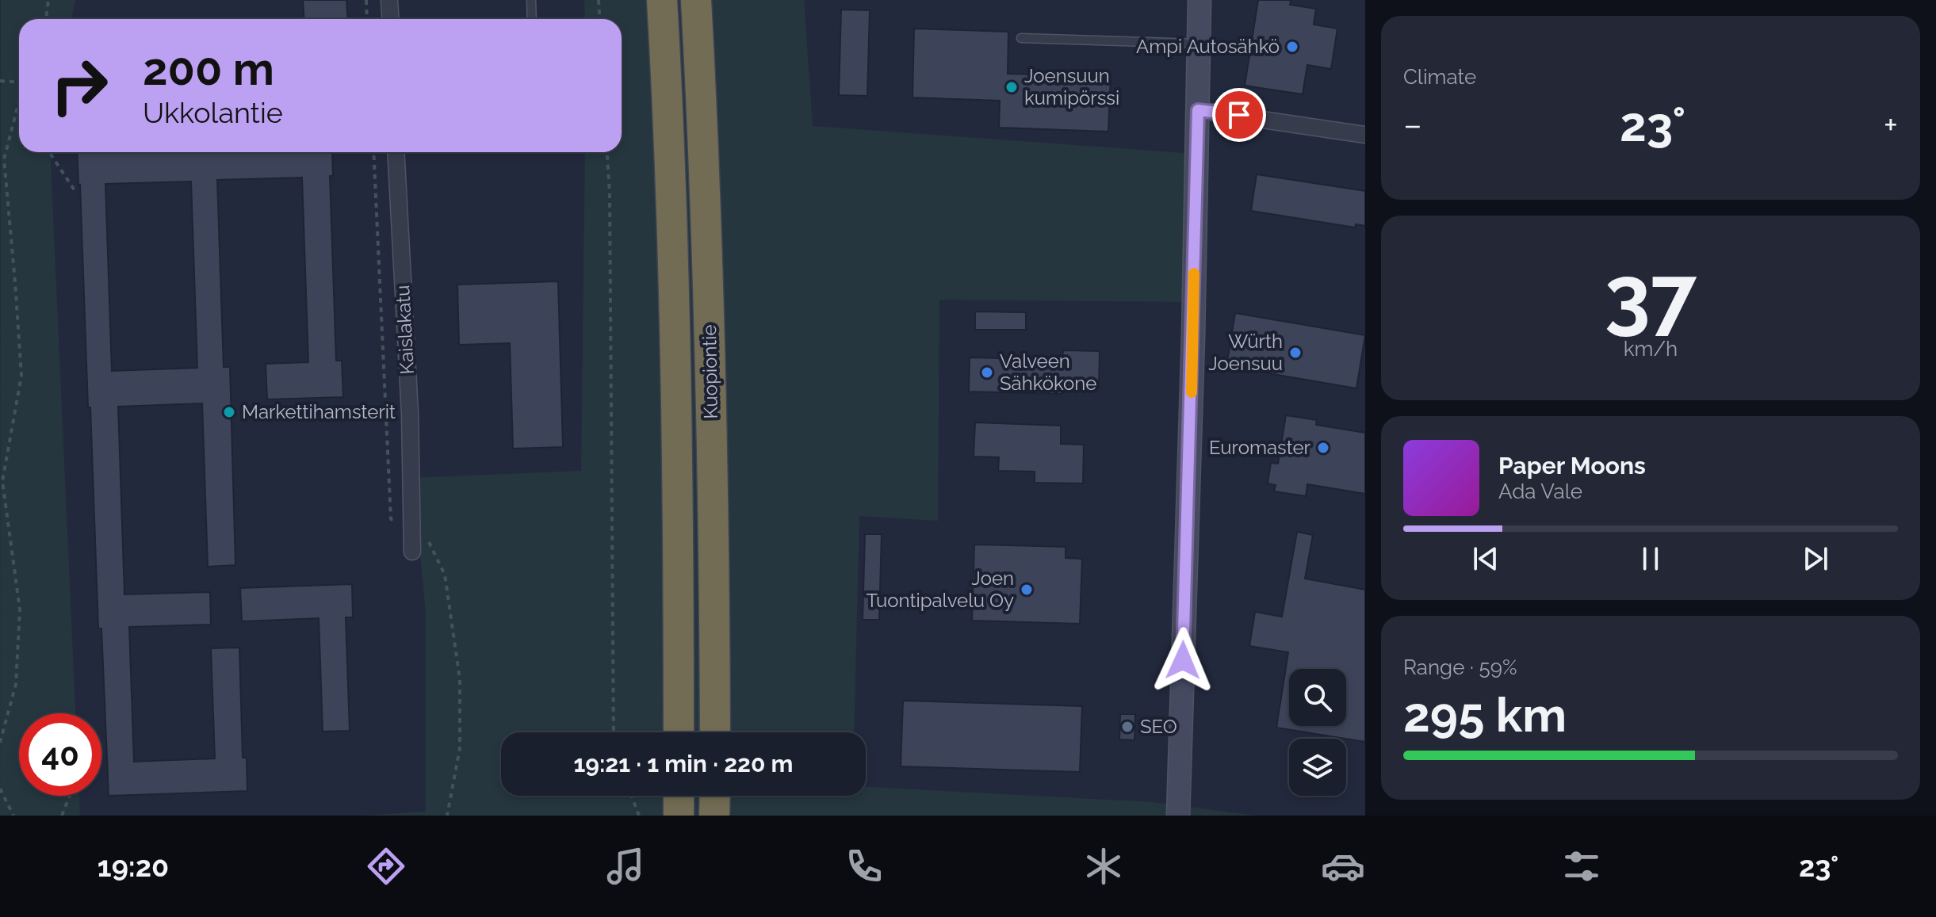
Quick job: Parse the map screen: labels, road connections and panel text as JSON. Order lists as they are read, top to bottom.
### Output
{
  "streets": {
    "highway": ["Kuopiontie"],
    "street": ["Kaislakatu"]
  },
  "places": [
    "Ampi Autosähkö",
    "Joensuun kumipörssi",
    "Würth Joensuu",
    "Valveen Sähkökone",
    "Markettihamsterit",
    "Euromaster",
    "Joen Tuontipalvelu Oy",
    "SEO"
  ],
  "page": {
    "tile": [
      "Climate",
      ["37", "km/h"],
      ["Range · 59%", "295 km"]
    ],
    "turn": ["200 m", "Ukkolantie"],
    "heat": ["−", "23°", "+"],
    "song": ["Paper Moons", "Ada Vale"],
    "limit": "40",
    "trip": "19:21 · 1 min · 220 m",
    "tabs": ["19:20", "23°"]
  }
}
